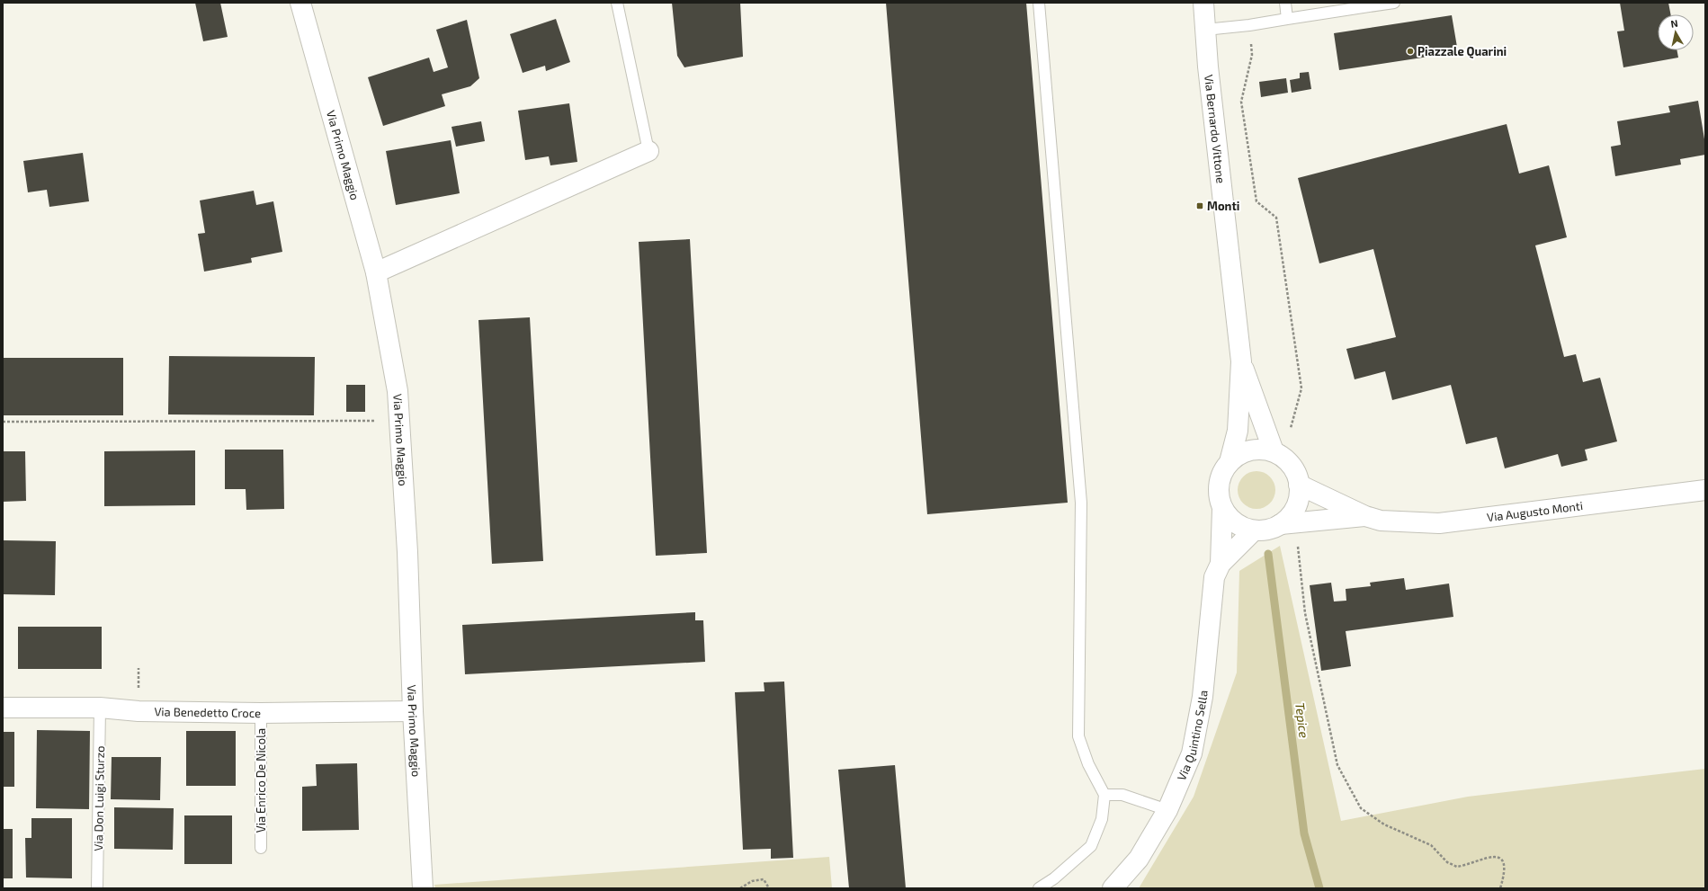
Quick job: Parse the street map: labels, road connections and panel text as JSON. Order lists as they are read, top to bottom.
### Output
{
  "streets": {
    "street": [
      "Via Bernardo Vittone",
      "Via Primo Maggio",
      "Via Augusto Monti",
      "Via Benedetto Croce",
      "Via Quintino Sella"
    ],
    "lane": ["Via Enrico De Nicola", "Via Don Luigi Sturzo"]
  },
  "crossings": [
    ["Via Bernardo Vittone", "Via Augusto Monti"],
    ["Via Bernardo Vittone", "Via Quintino Sella"],
    ["Via Primo Maggio", "Via Benedetto Croce"],
    ["Via Augusto Monti", "Via Quintino Sella"],
    ["Via Benedetto Croce", "Via Enrico De Nicola"],
    ["Via Benedetto Croce", "Via Don Luigi Sturzo"]
  ],
  "water": ["Tepice"],
  "places": {
    "other": ["Piazzale Quarini"],
    "transit": ["Monti"]
  },
  "north": "top"
}
